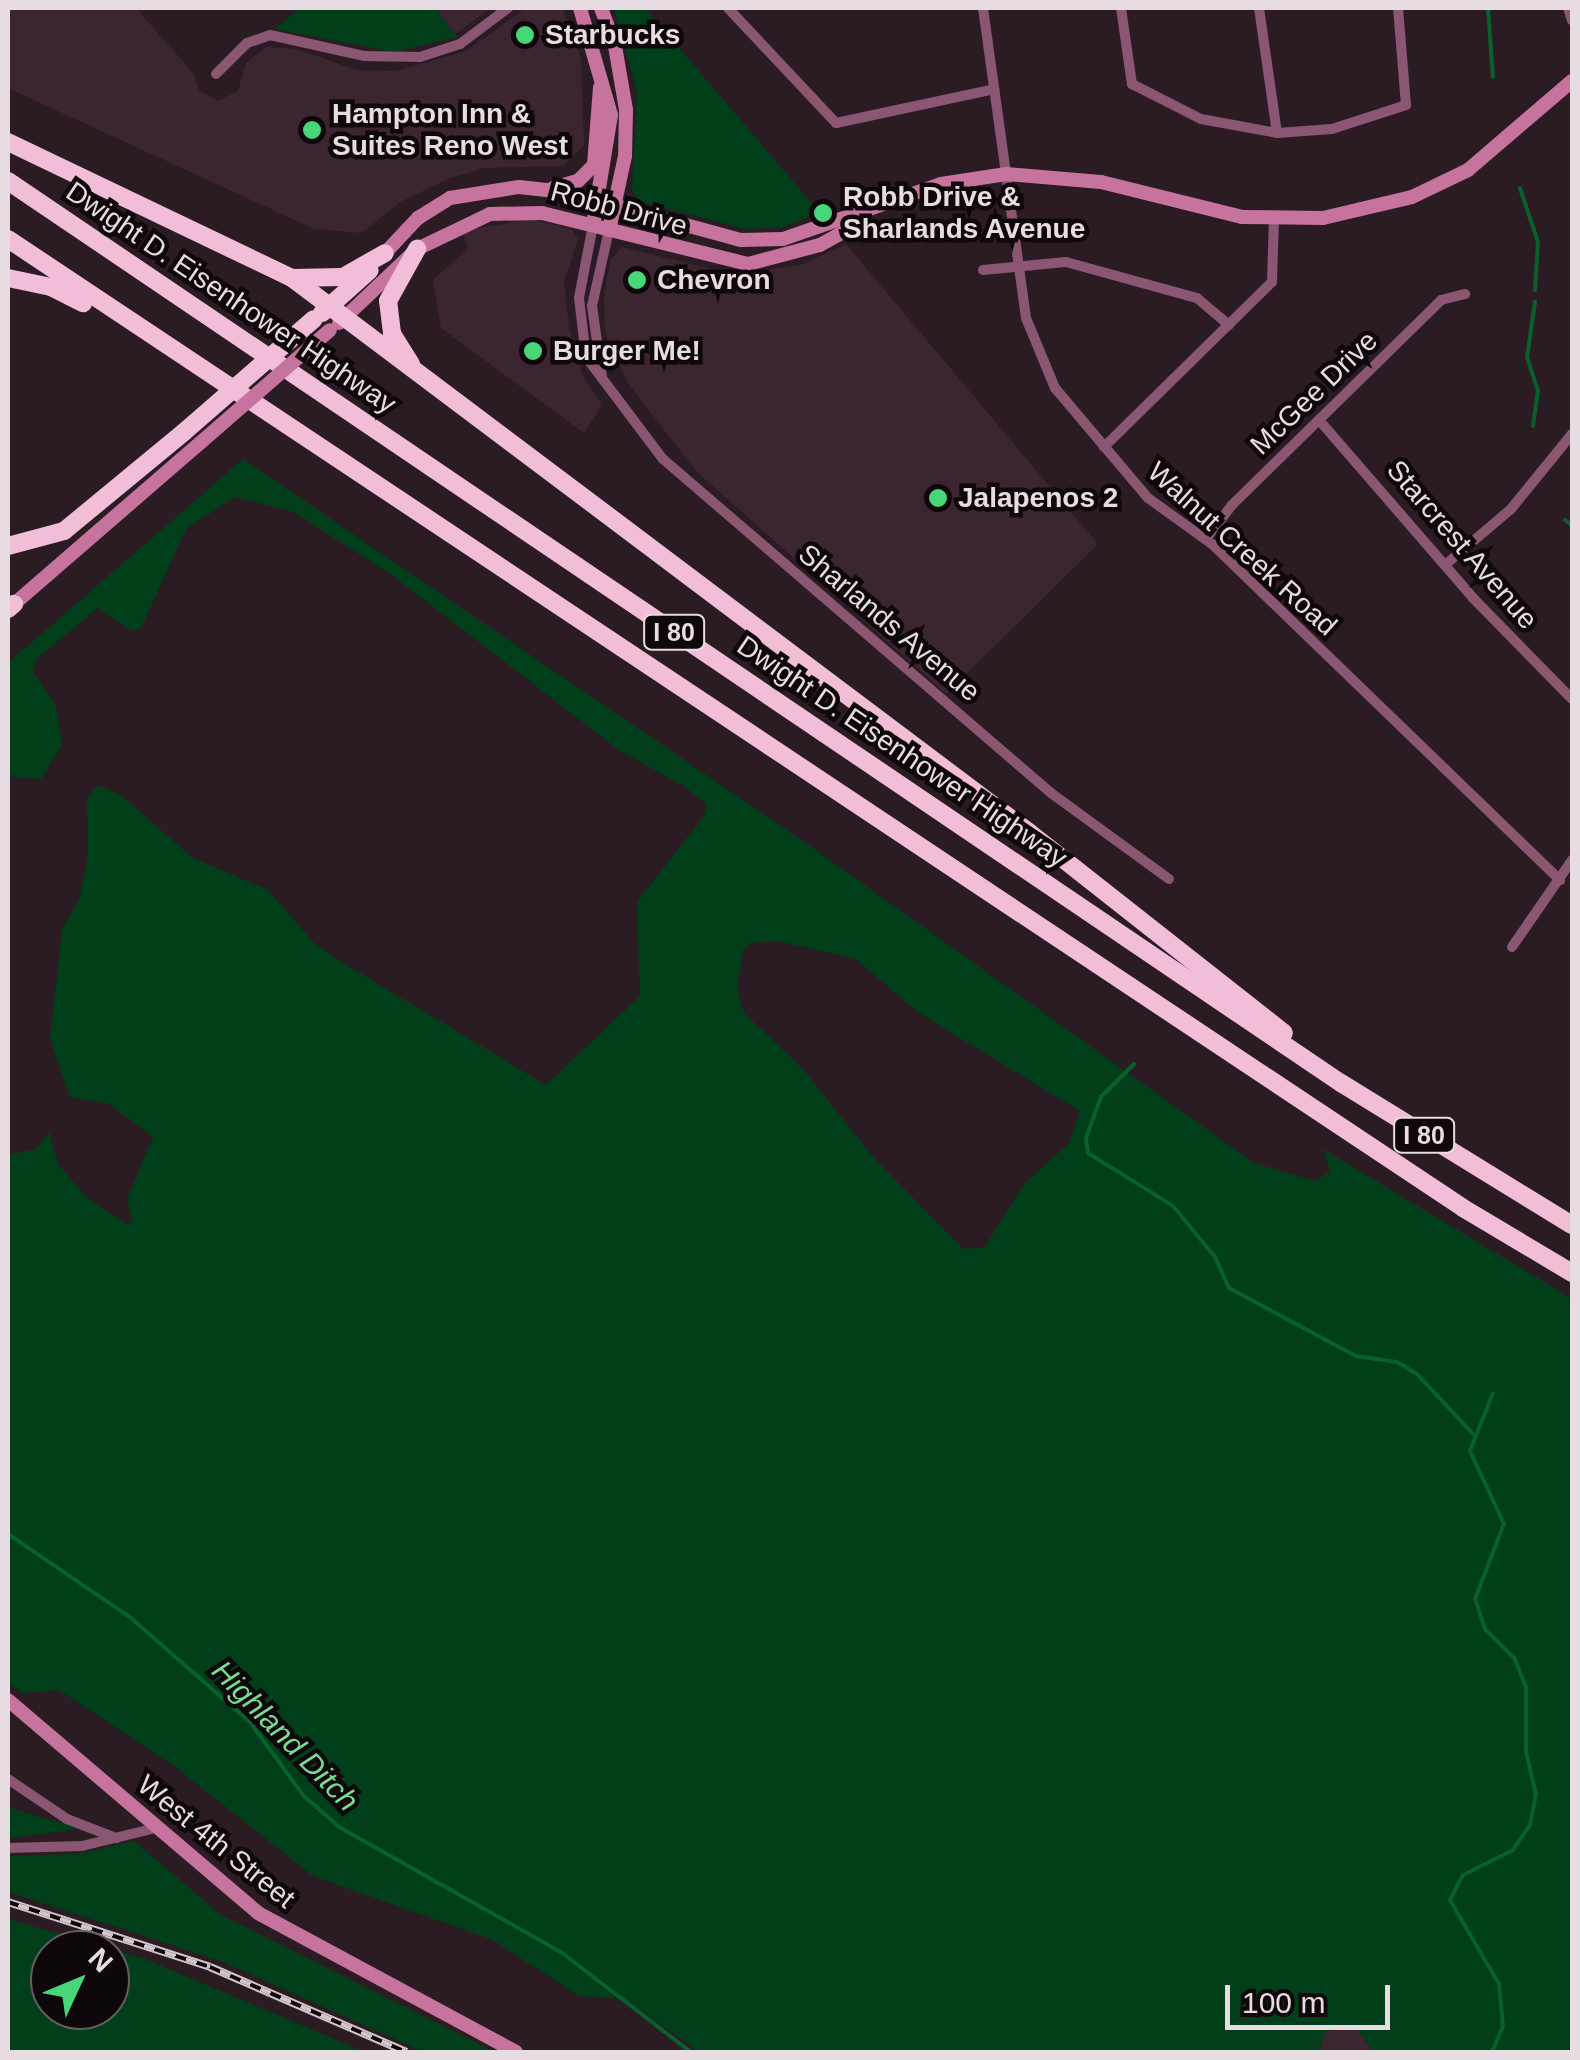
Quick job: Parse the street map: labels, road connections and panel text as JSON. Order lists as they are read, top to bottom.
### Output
{
  "streets": {
    "highway": ["Dwight D. Eisenhower Highway", "I 80"],
    "main road": ["Robb Drive", "Sharlands Avenue", "West 4th Street"],
    "street": ["McGee Drive", "Starcrest Avenue", "Walnut Creek Road"]
  },
  "crossings": [
    ["Robb Drive", "Walnut Creek Road"],
    ["Robb Drive", "Sharlands Avenue"],
    ["McGee Drive", "Starcrest Avenue"],
    ["McGee Drive", "Walnut Creek Road"]
  ],
  "water": ["Highland Ditch"],
  "places": [
    "Starbucks",
    "Hampton Inn & Suites Reno West",
    "Robb Drive & Sharlands Avenue",
    "Chevron",
    "Burger Me!",
    "Jalapenos 2"
  ],
  "scale_bar": "100 m",
  "north": "top right"
}
